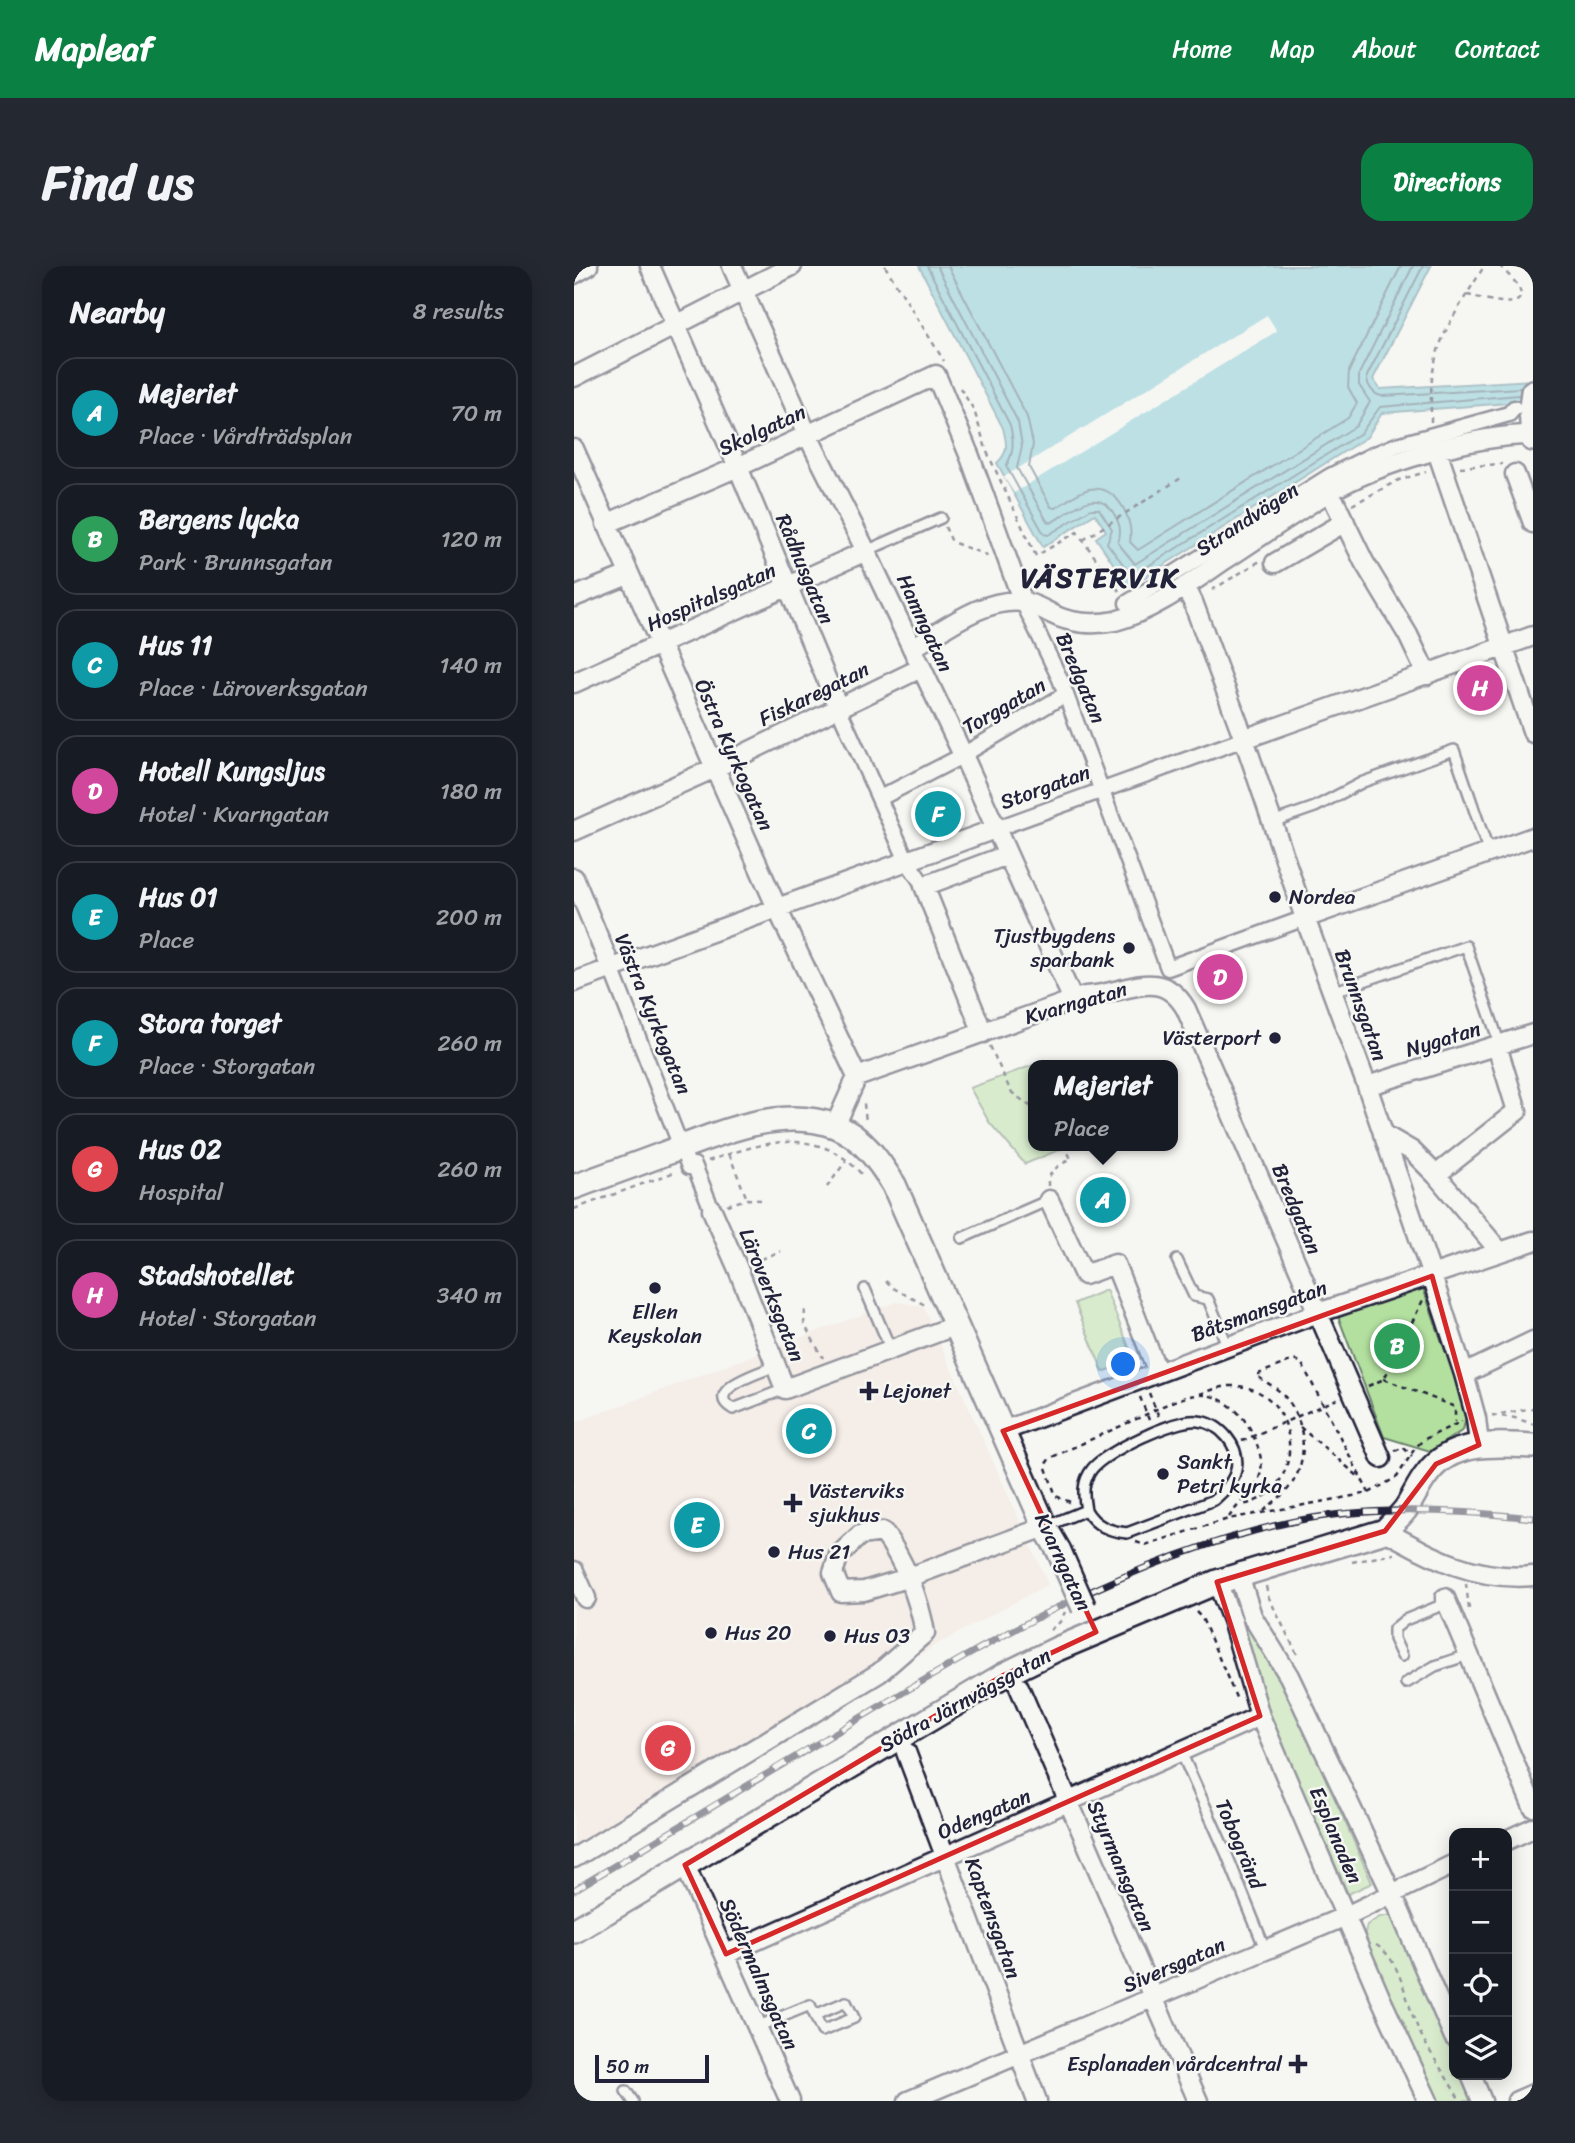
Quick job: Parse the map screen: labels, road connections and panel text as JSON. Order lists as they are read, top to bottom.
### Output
{
  "streets": {
    "street": [
      "Skolgatan",
      "Strandvägen",
      "Rådhusgatan",
      "Hospitalsgatan",
      "Hamngatan",
      "Bredgatan",
      "Fiskaregatan",
      "Torggatan",
      "Östra Kyrkogatan",
      "Storgatan",
      "Kvarngatan",
      "Brunnsgatan",
      "Västra Kyrkogatan",
      "Nygatan",
      "Läroverksgatan",
      "Båtsmansgatan",
      "Södra Järnvägsgatan",
      "Odengatan",
      "Esplanaden",
      "Styrmansgatan",
      "Kaptensgatan",
      "Siversgatan",
      "Södermalmsgatan"
    ],
    "lane": ["Tobogränd"]
  },
  "crossings": [
    ["Skolgatan", "Rådhusgatan"],
    ["Skolgatan", "Hamngatan"],
    ["Skolgatan", "Östra Kyrkogatan"],
    ["Strandvägen", "Bredgatan"],
    ["Strandvägen", "Brunnsgatan"],
    ["Rådhusgatan", "Hospitalsgatan"],
    ["Rådhusgatan", "Fiskaregatan"],
    ["Rådhusgatan", "Torggatan"],
    ["Rådhusgatan", "Storgatan"],
    ["Rådhusgatan", "Kvarngatan"],
    ["Hospitalsgatan", "Hamngatan"],
    ["Hospitalsgatan", "Östra Kyrkogatan"],
    ["Hamngatan", "Fiskaregatan"],
    ["Hamngatan", "Torggatan"],
    ["Hamngatan", "Storgatan"],
    ["Hamngatan", "Kvarngatan"],
    ["Bredgatan", "Torggatan"],
    ["Bredgatan", "Storgatan"],
    ["Bredgatan", "Kvarngatan"],
    ["Bredgatan", "Båtsmansgatan"],
    ["Fiskaregatan", "Östra Kyrkogatan"],
    ["Östra Kyrkogatan", "Storgatan"],
    ["Östra Kyrkogatan", "Kvarngatan"],
    ["Storgatan", "Brunnsgatan"],
    ["Storgatan", "Västra Kyrkogatan"],
    ["Kvarngatan", "Brunnsgatan"],
    ["Kvarngatan", "Västra Kyrkogatan"],
    ["Kvarngatan", "Läroverksgatan"],
    ["Kvarngatan", "Båtsmansgatan"],
    ["Kvarngatan", "Södra Järnvägsgatan"],
    ["Brunnsgatan", "Nygatan"],
    ["Brunnsgatan", "Båtsmansgatan"],
    ["Västra Kyrkogatan", "Läroverksgatan"],
    ["Södra Järnvägsgatan", "Esplanaden"],
    ["Södra Järnvägsgatan", "Södermalmsgatan"],
    ["Odengatan", "Esplanaden"],
    ["Odengatan", "Tobogränd"],
    ["Odengatan", "Styrmansgatan"],
    ["Odengatan", "Kaptensgatan"],
    ["Odengatan", "Södermalmsgatan"],
    ["Esplanaden", "Siversgatan"],
    ["Tobogränd", "Siversgatan"],
    ["Styrmansgatan", "Siversgatan"],
    ["Kaptensgatan", "Siversgatan"]
  ],
  "districts": ["VÄSTERVIK"],
  "places": {
    "other": [
      "Nordea",
      "Tjustbygdens sparbank",
      "Västerport",
      "Ellen Keyskolan",
      "Sankt Petri kyrka",
      "Hus 21",
      "Hus 20",
      "Hus 03"
    ],
    "health": ["Lejonet", "Västerviks sjukhus", "Esplanaden vårdcentral"]
  },
  "scale_bar": "50 m",
  "page": {
    "header": "Mapleaf",
    "nav": [
      "Home",
      "Map",
      "About",
      "Contact"
    ],
    "title": "Find us",
    "buttons": "Directions",
    "heading": ["Nearby", "8 results"],
    "list": [
      {
        "mark": "A",
        "name": "Mejeriet",
        "note": "Place · Vårdträdsplan",
        "value": "70 m"
      },
      {
        "mark": "B",
        "name": "Bergens lycka",
        "note": "Park · Brunnsgatan",
        "value": "120 m"
      },
      {
        "mark": "C",
        "name": "Hus 11",
        "note": "Place · Läroverksgatan",
        "value": "140 m"
      },
      {
        "mark": "D",
        "name": "Hotell Kungsljus",
        "note": "Hotel · Kvarngatan",
        "value": "180 m"
      },
      {
        "mark": "E",
        "name": "Hus 01",
        "note": "Place",
        "value": "200 m"
      },
      {
        "mark": "F",
        "name": "Stora torget",
        "note": "Place · Storgatan",
        "value": "260 m"
      },
      {
        "mark": "G",
        "name": "Hus 02",
        "note": "Hospital",
        "value": "260 m"
      },
      {
        "mark": "H",
        "name": "Stadshotellet",
        "note": "Hotel · Storgatan",
        "value": "340 m"
      }
    ],
    "pins": [
      "H",
      "F",
      "D",
      "A",
      "B",
      "C",
      "E",
      "G"
    ],
    "popup": ["Mejeriet", "Place"],
    "map_buttons": ["+", "−"],
    "scale": "50 m"
  }
}
